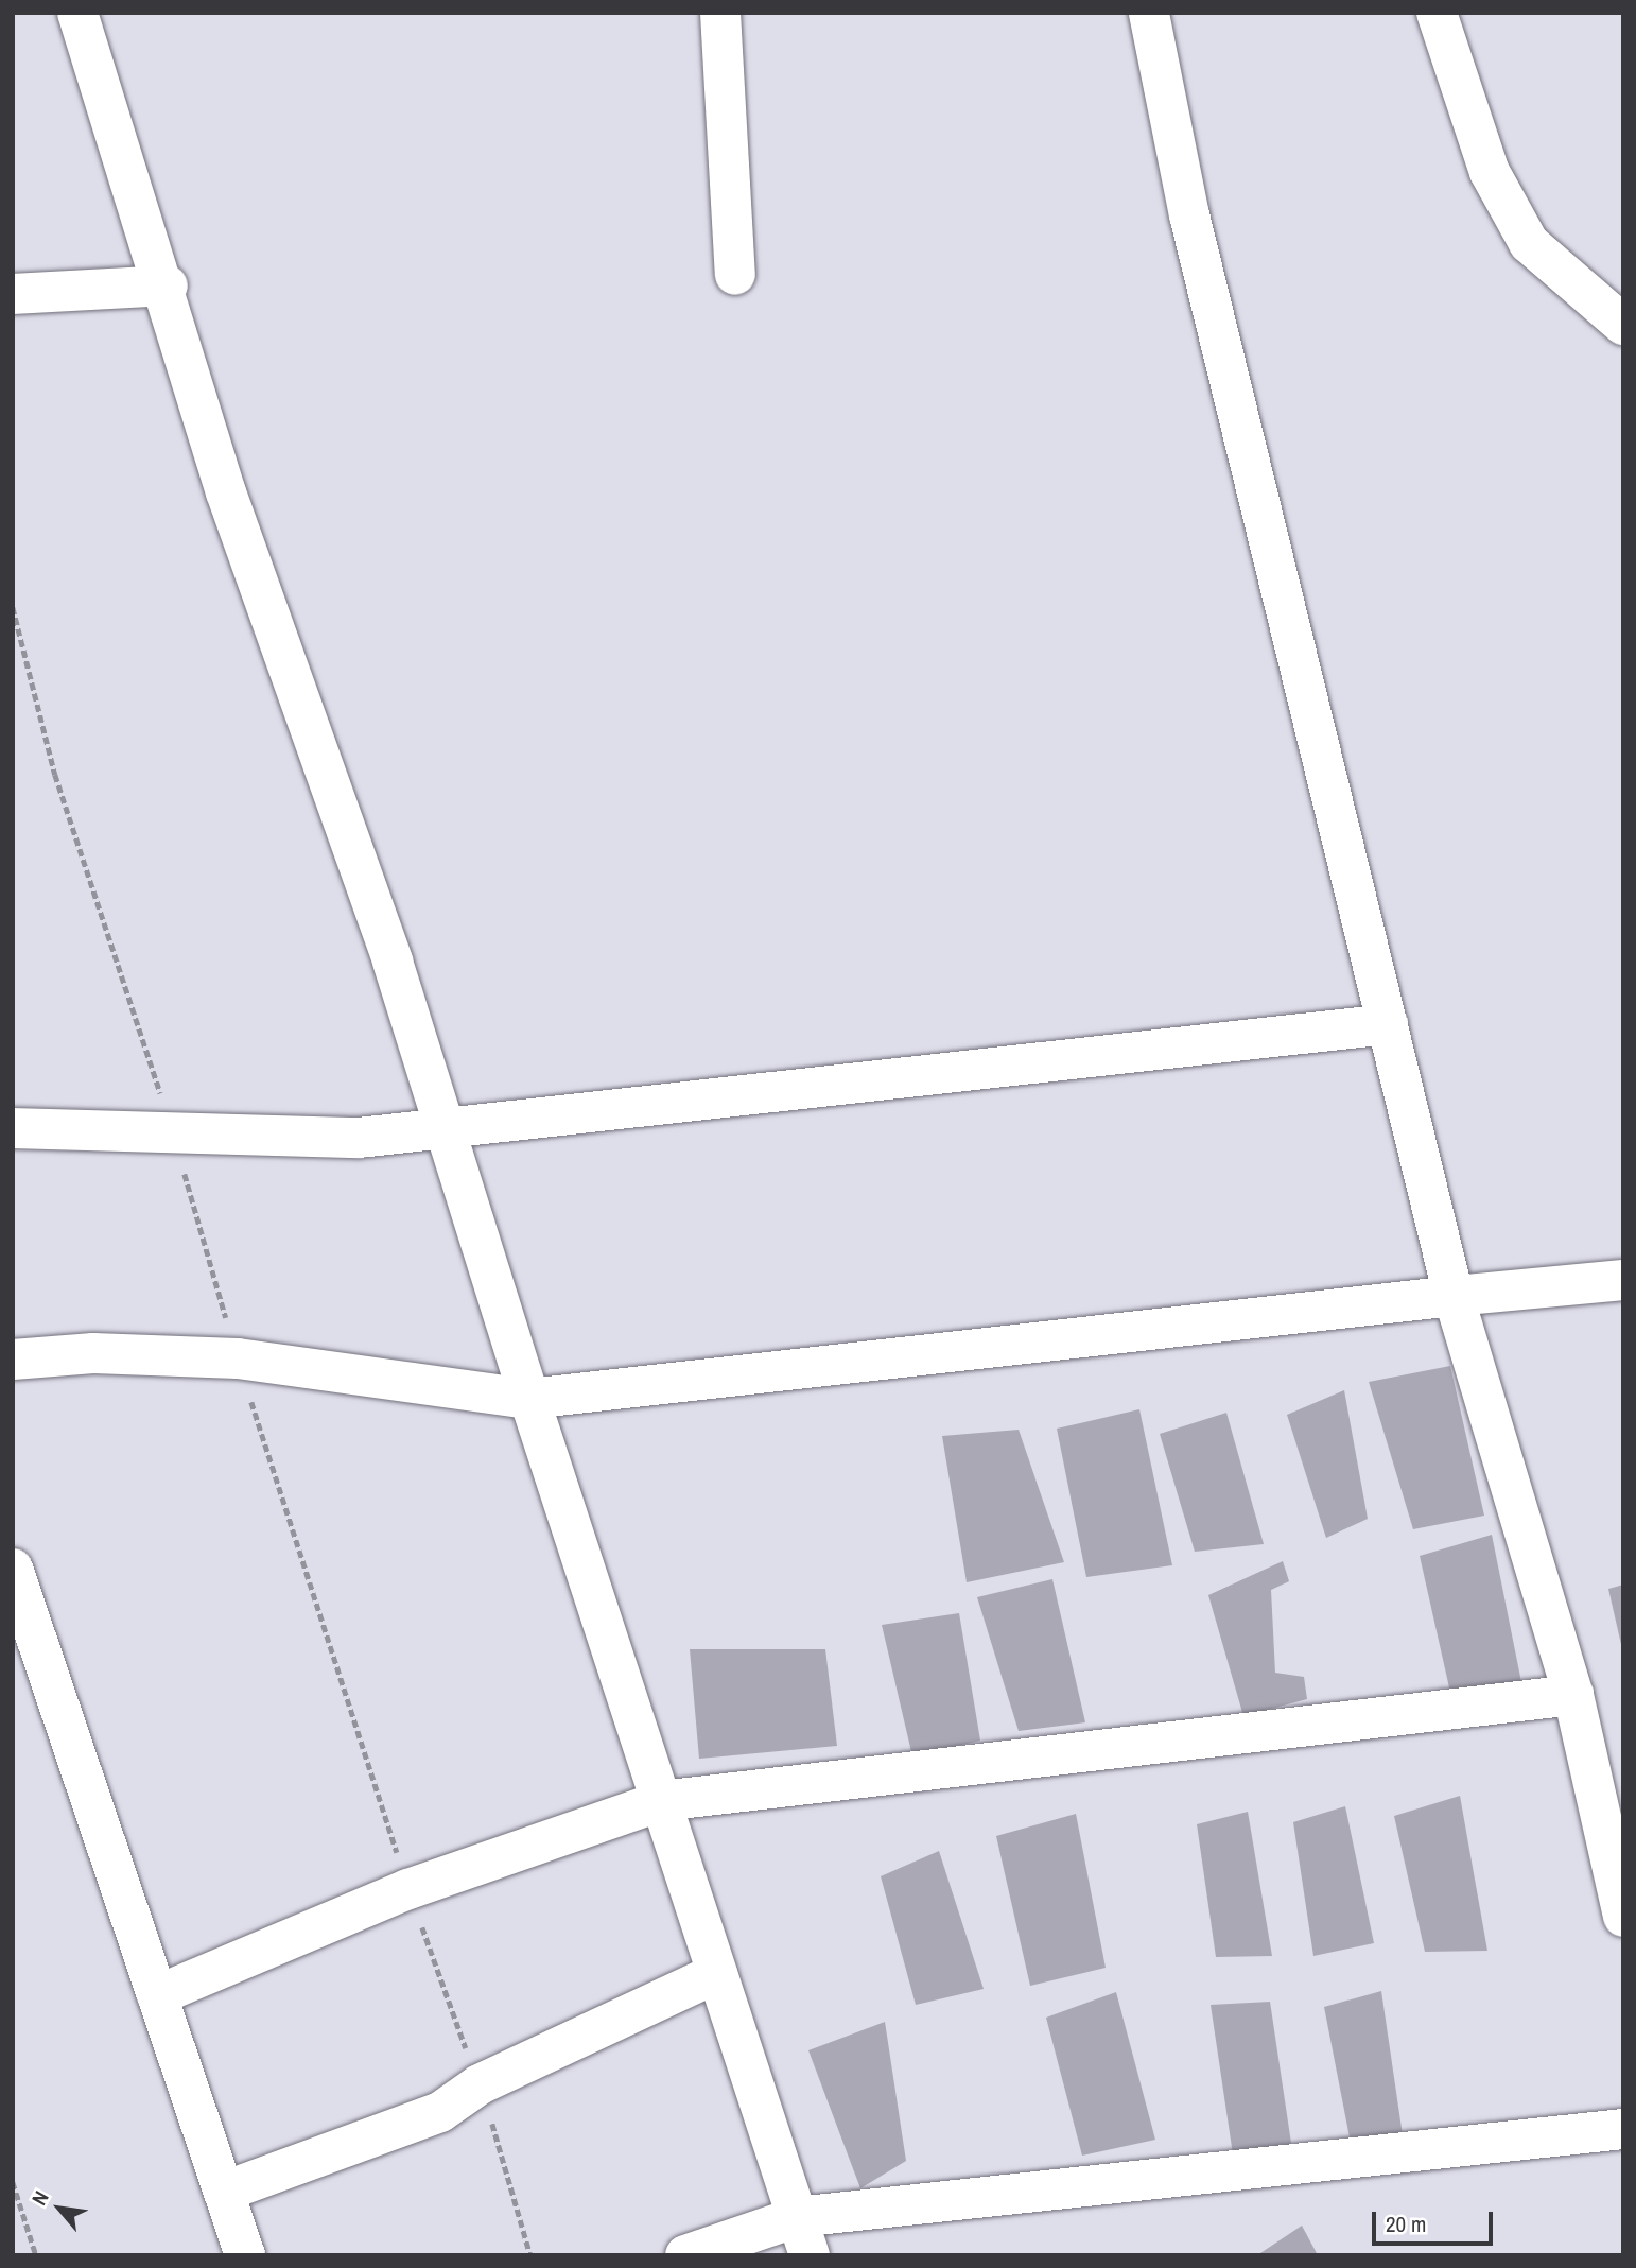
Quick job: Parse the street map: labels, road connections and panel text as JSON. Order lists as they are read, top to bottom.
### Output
{
  "scale_bar": "20 m",
  "north": "top left"
}
